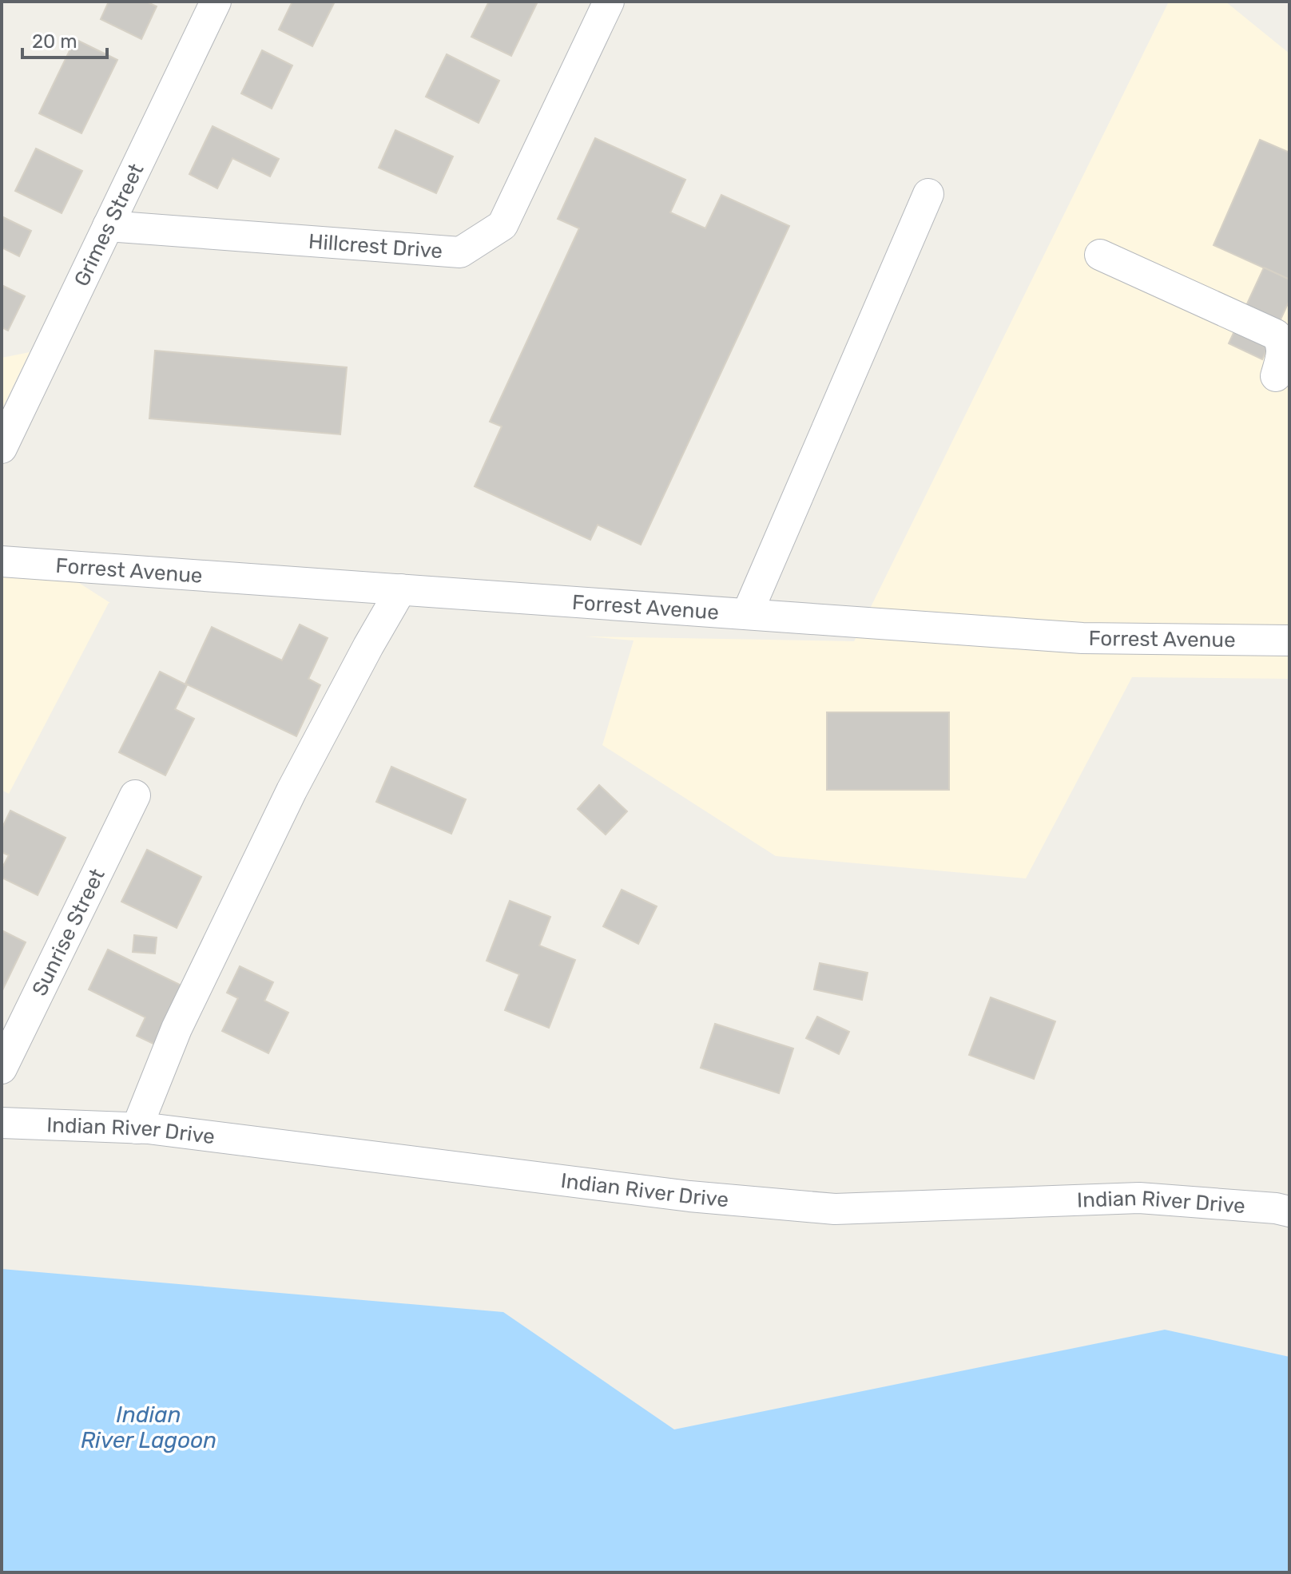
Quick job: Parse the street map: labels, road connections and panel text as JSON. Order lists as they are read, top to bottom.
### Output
{
  "streets": {
    "street": [
      "Grimes Street",
      "Hillcrest Drive",
      "Forrest Avenue",
      "Sunrise Street",
      "Indian River Drive"
    ]
  },
  "crossings": [
    ["Grimes Street", "Hillcrest Drive"]
  ],
  "water": ["Indian River Lagoon"],
  "scale_bar": "20 m"
}
